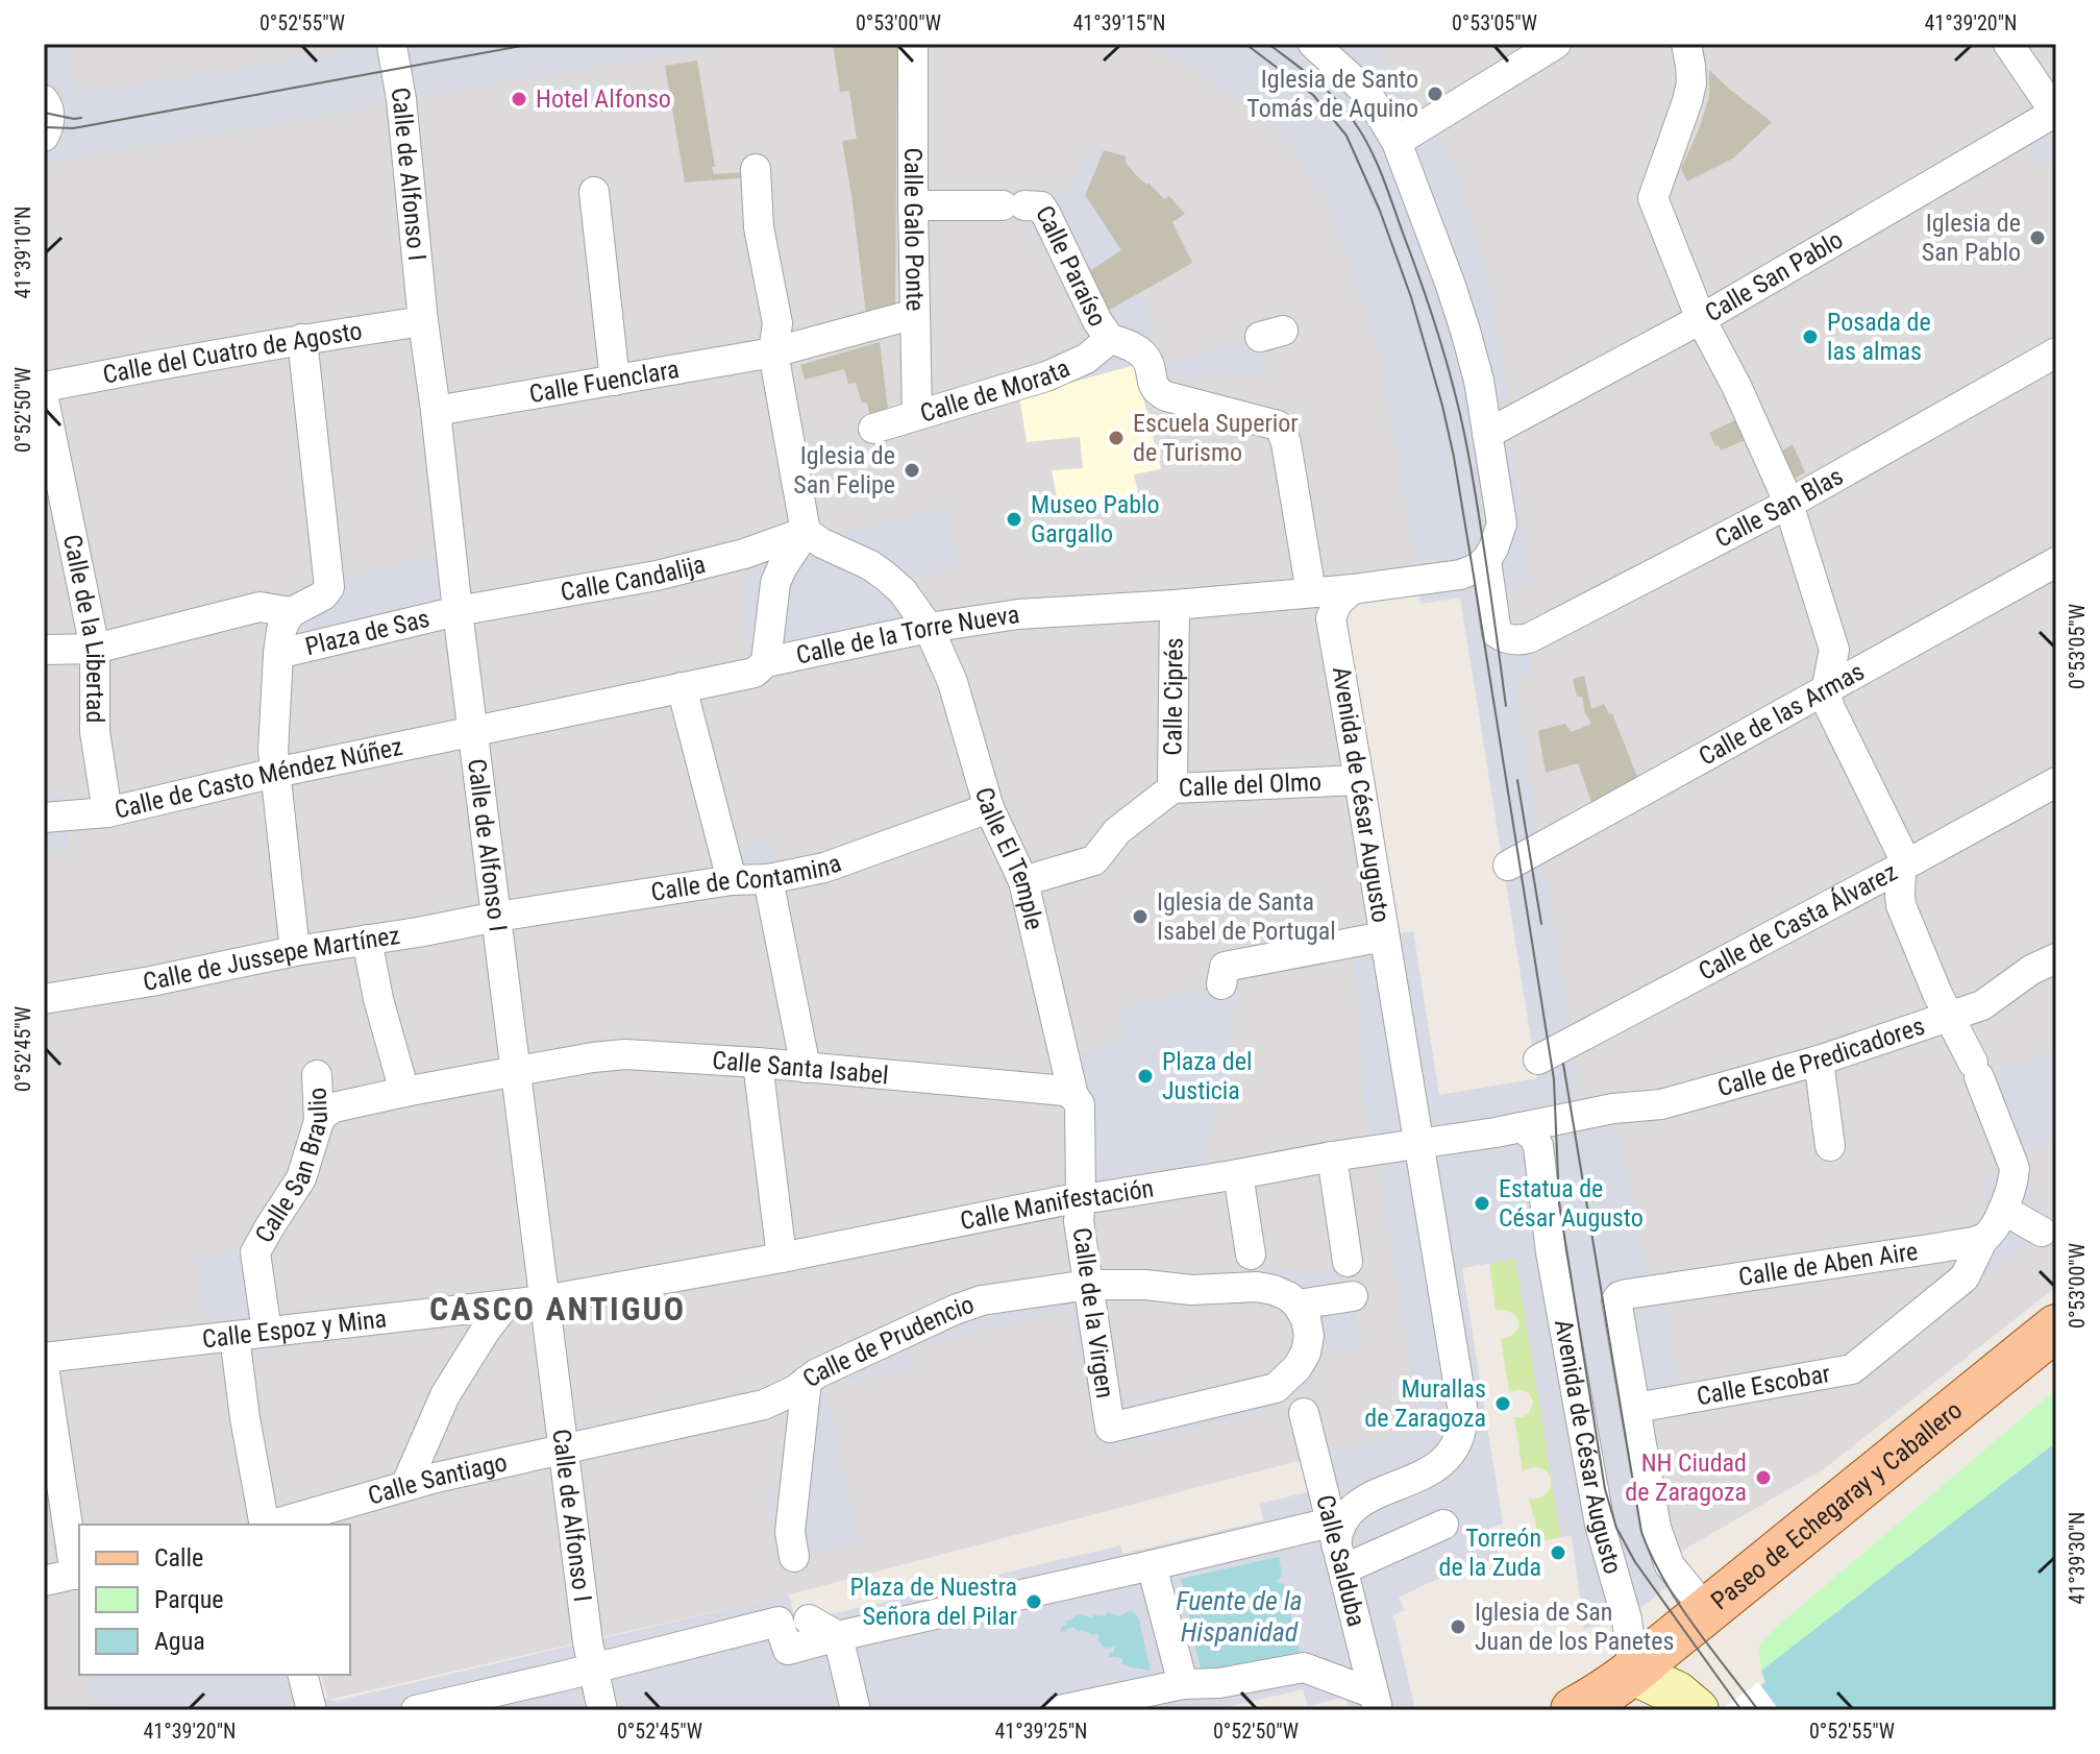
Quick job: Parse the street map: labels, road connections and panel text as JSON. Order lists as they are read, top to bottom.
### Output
{
  "streets": {
    "main road": ["Paseo de Echegaray y Caballero"],
    "street": [
      "Calle de Alfonso I",
      "Calle Galo Ponte",
      "Calle Paraíso",
      "Calle San Pablo",
      "Calle del Cuatro de Agosto",
      "Calle Fuenclara",
      "Calle de Morata",
      "Calle San Blas",
      "Calle Candalija",
      "Calle de la Libertad",
      "Plaza de Sas",
      "Calle de la Torre Nueva",
      "Calle Ciprés",
      "Calle de las Armas",
      "Calle de Casto Méndez Núñez",
      "Calle del Olmo",
      "Avenida de César Augusto",
      "Calle El Temple",
      "Calle de Contamina",
      "Calle de Casta Álvarez",
      "Calle de Jussepe Martínez",
      "Calle de Predicadores",
      "Calle Santa Isabel",
      "Calle San Braulio",
      "Calle Manifestación",
      "Calle de Aben Aire",
      "Calle de la Virgen",
      "Calle Espoz y Mina",
      "Calle de Prudencio",
      "Calle Escobar",
      "Calle Santiago",
      "Calle Salduba"
    ]
  },
  "crossings": [
    ["Calle de Alfonso I", "Calle del Cuatro de Agosto"],
    ["Calle de Alfonso I", "Calle Fuenclara"],
    ["Calle de Alfonso I", "Calle Candalija"],
    ["Calle de Alfonso I", "Plaza de Sas"],
    ["Calle de Alfonso I", "Calle de la Torre Nueva"],
    ["Calle de Alfonso I", "Calle de Casto Méndez Núñez"],
    ["Calle de Alfonso I", "Calle de Contamina"],
    ["Calle de Alfonso I", "Calle de Jussepe Martínez"],
    ["Calle de Alfonso I", "Calle Santa Isabel"],
    ["Calle de Alfonso I", "Calle Manifestación"],
    ["Calle de Alfonso I", "Calle Espoz y Mina"],
    ["Calle de Alfonso I", "Calle de Prudencio"],
    ["Calle de Alfonso I", "Calle Santiago"],
    ["Calle Galo Ponte", "Calle Paraíso"],
    ["Calle Galo Ponte", "Calle Fuenclara"],
    ["Calle Galo Ponte", "Calle de Morata"],
    ["Calle Paraíso", "Calle de Morata"],
    ["Calle Candalija", "Plaza de Sas"],
    ["Calle Candalija", "Calle El Temple"],
    ["Calle de la Libertad", "Calle de Casto Méndez Núñez"],
    ["Calle de la Torre Nueva", "Calle Ciprés"],
    ["Calle de la Torre Nueva", "Calle de Casto Méndez Núñez"],
    ["Calle de la Torre Nueva", "Avenida de César Augusto"],
    ["Calle de la Torre Nueva", "Calle El Temple"],
    ["Calle Ciprés", "Calle del Olmo"],
    ["Calle del Olmo", "Avenida de César Augusto"],
    ["Calle del Olmo", "Calle El Temple"],
    ["Avenida de César Augusto", "Calle Manifestación"],
    ["Avenida de César Augusto", "Calle de Aben Aire"],
    ["Avenida de César Augusto", "Calle Escobar"],
    ["Avenida de César Augusto", "Paseo de Echegaray y Caballero"],
    ["Avenida de César Augusto", "Calle Salduba"],
    ["Calle El Temple", "Calle de Contamina"],
    ["Calle El Temple", "Calle Santa Isabel"],
    ["Calle de Contamina", "Calle de Jussepe Martínez"],
    ["Calle de Predicadores", "Calle Manifestación"],
    ["Calle Santa Isabel", "Calle San Braulio"],
    ["Calle San Braulio", "Calle Espoz y Mina"],
    ["Calle Manifestación", "Calle de la Virgen"],
    ["Calle Manifestación", "Calle Espoz y Mina"],
    ["Calle de Aben Aire", "Calle Escobar"],
    ["Calle de la Virgen", "Calle de Prudencio"],
    ["Calle de Prudencio", "Calle Santiago"]
  ],
  "districts": ["CASCO ANTIGUO"],
  "water": ["Fuente de la Hispanidad"],
  "places": [
    "Iglesia de Santo Tomás de Aquino",
    "Hotel Alfonso",
    "Iglesia de San Pablo",
    "Posada de las almas",
    "Escuela Superior de Turismo",
    "Iglesia de San Felipe",
    "Museo Pablo Gargallo",
    "Iglesia de Santa Isabel de Portugal",
    "Plaza del Justicia",
    "Estatua de César Augusto",
    "Murallas de Zaragoza",
    "NH Ciudad de Zaragoza",
    "Torreón de la Zuda",
    "Plaza de Nuestra Señora del Pilar",
    "Iglesia de San Juan de los Panetes"
  ],
  "legend": ["Calle", "Parque", "Agua"],
  "coordinates": [
    "0°52'55\"W",
    "0°53'00\"W",
    "41°39'15\"N",
    "0°53'05\"W",
    "41°39'20\"N",
    "41°39'10\"N",
    "0°52'50\"W",
    "0°52'45\"W",
    "41°39'30\"N",
    "41°39'25\"N"
  ]
}
